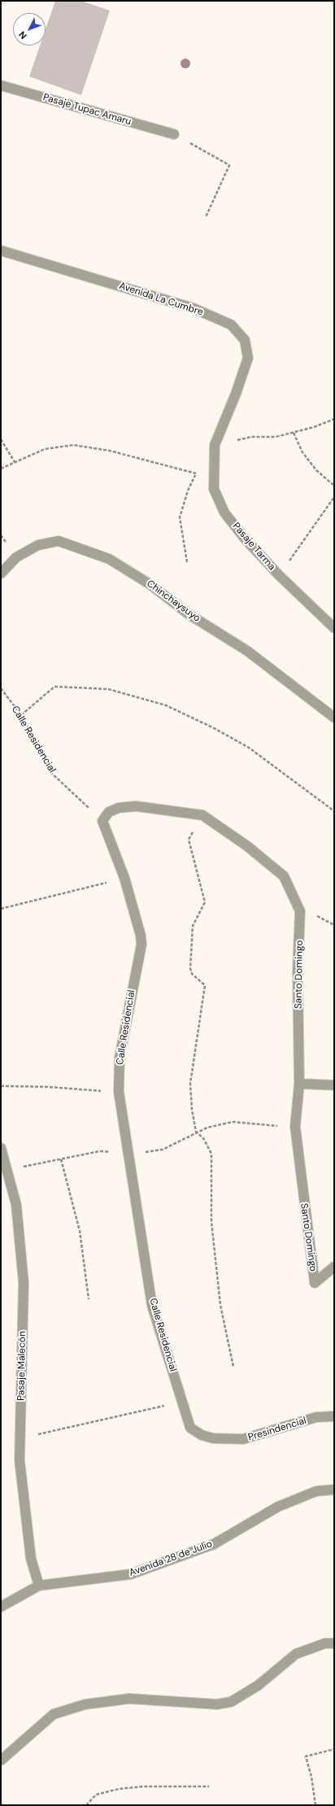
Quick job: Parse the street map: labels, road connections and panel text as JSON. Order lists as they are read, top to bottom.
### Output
{
  "streets": {
    "street": [
      "Pasaje Tupac Amaru",
      "Avenida La Cumbre",
      "Pasaje Tarma",
      "Chinchaysuyo",
      "Calle Residencial",
      "Santo Domingo",
      "Pasaje Malecón",
      "Presindencial",
      "Avenida 28 de Julio"
    ]
  },
  "crossings": [
    ["Avenida La Cumbre", "Pasaje Tarma"],
    ["Calle Residencial", "Santo Domingo"],
    ["Calle Residencial", "Presindencial"],
    ["Pasaje Malecón", "Avenida 28 de Julio"]
  ],
  "north": "bottom left"
}
